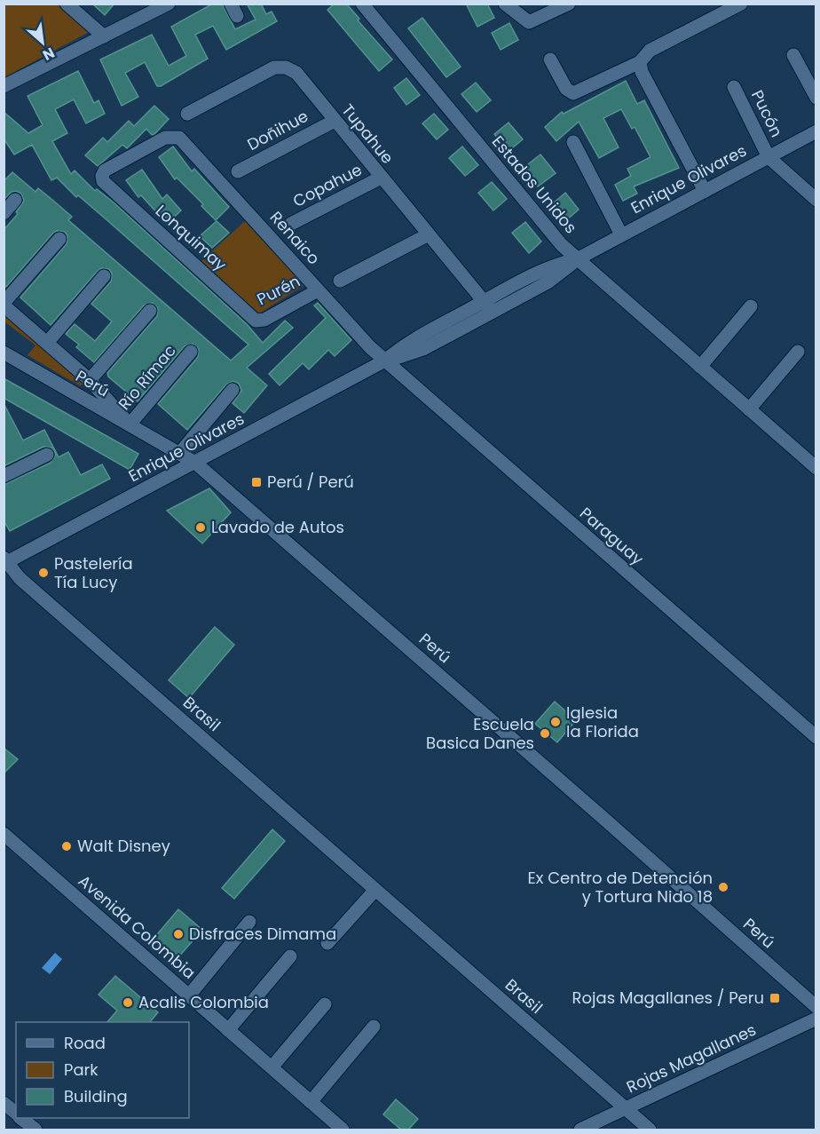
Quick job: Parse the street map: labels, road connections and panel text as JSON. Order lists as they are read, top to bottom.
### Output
{
  "streets": {
    "street": [
      "Pucón",
      "Doñihue",
      "Tupahue",
      "Enrique Olivares",
      "Estados Unidos",
      "Copahue",
      "Lonquimay",
      "Renaico",
      "Purén",
      "Río Rímac",
      "Perú",
      "Paraguay",
      "Brasil",
      "Avenida Colombia",
      "Rojas Magallanes"
    ]
  },
  "crossings": [
    ["Pucón", "Enrique Olivares"],
    ["Doñihue", "Tupahue"],
    ["Tupahue", "Enrique Olivares"],
    ["Tupahue", "Copahue"],
    ["Enrique Olivares", "Estados Unidos"],
    ["Enrique Olivares", "Renaico"],
    ["Enrique Olivares", "Perú"],
    ["Enrique Olivares", "Paraguay"],
    ["Enrique Olivares", "Brasil"],
    ["Lonquimay", "Renaico"],
    ["Lonquimay", "Purén"],
    ["Renaico", "Purén"],
    ["Renaico", "Paraguay"],
    ["Río Rímac", "Perú"],
    ["Brasil", "Rojas Magallanes"]
  ],
  "places": {
    "transit": ["Perú / Perú", "Rojas Magallanes / Peru"],
    "other": [
      "Lavado de Autos",
      "Pastelería Tía Lucy",
      "Iglesia la Florida",
      "Escuela Basica Danes",
      "Walt Disney",
      "Ex Centro de Detención y Tortura Nido 18",
      "Disfraces Dimama",
      "Acalis Colombia"
    ]
  },
  "legend": ["Road", "Park", "Building"],
  "north": "bottom right"
}
